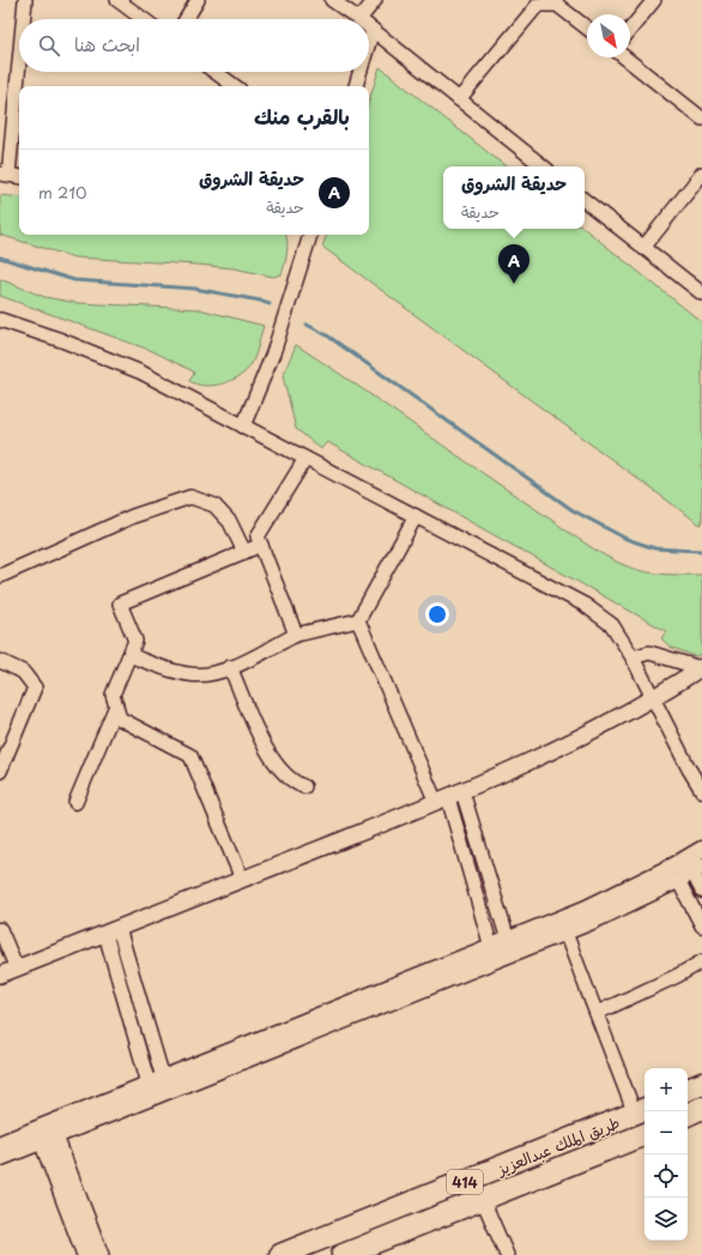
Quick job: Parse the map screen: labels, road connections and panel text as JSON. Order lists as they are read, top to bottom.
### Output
{
  "streets": {
    "highway": ["طريق الملك عبدالعزيز", "414"]
  },
  "north": "bottom right",
  "page": {
    "search": "ابحث هنا",
    "heading": "بالقرب منك",
    "list": [
      {
        "mark": "A",
        "name": "حديقة الشروق",
        "note": "حديقة",
        "value": "210 m"
      }
    ],
    "popup": ["حديقة الشروق", "حديقة"],
    "pins": "A",
    "map_buttons": ["+", "−"]
  }
}
